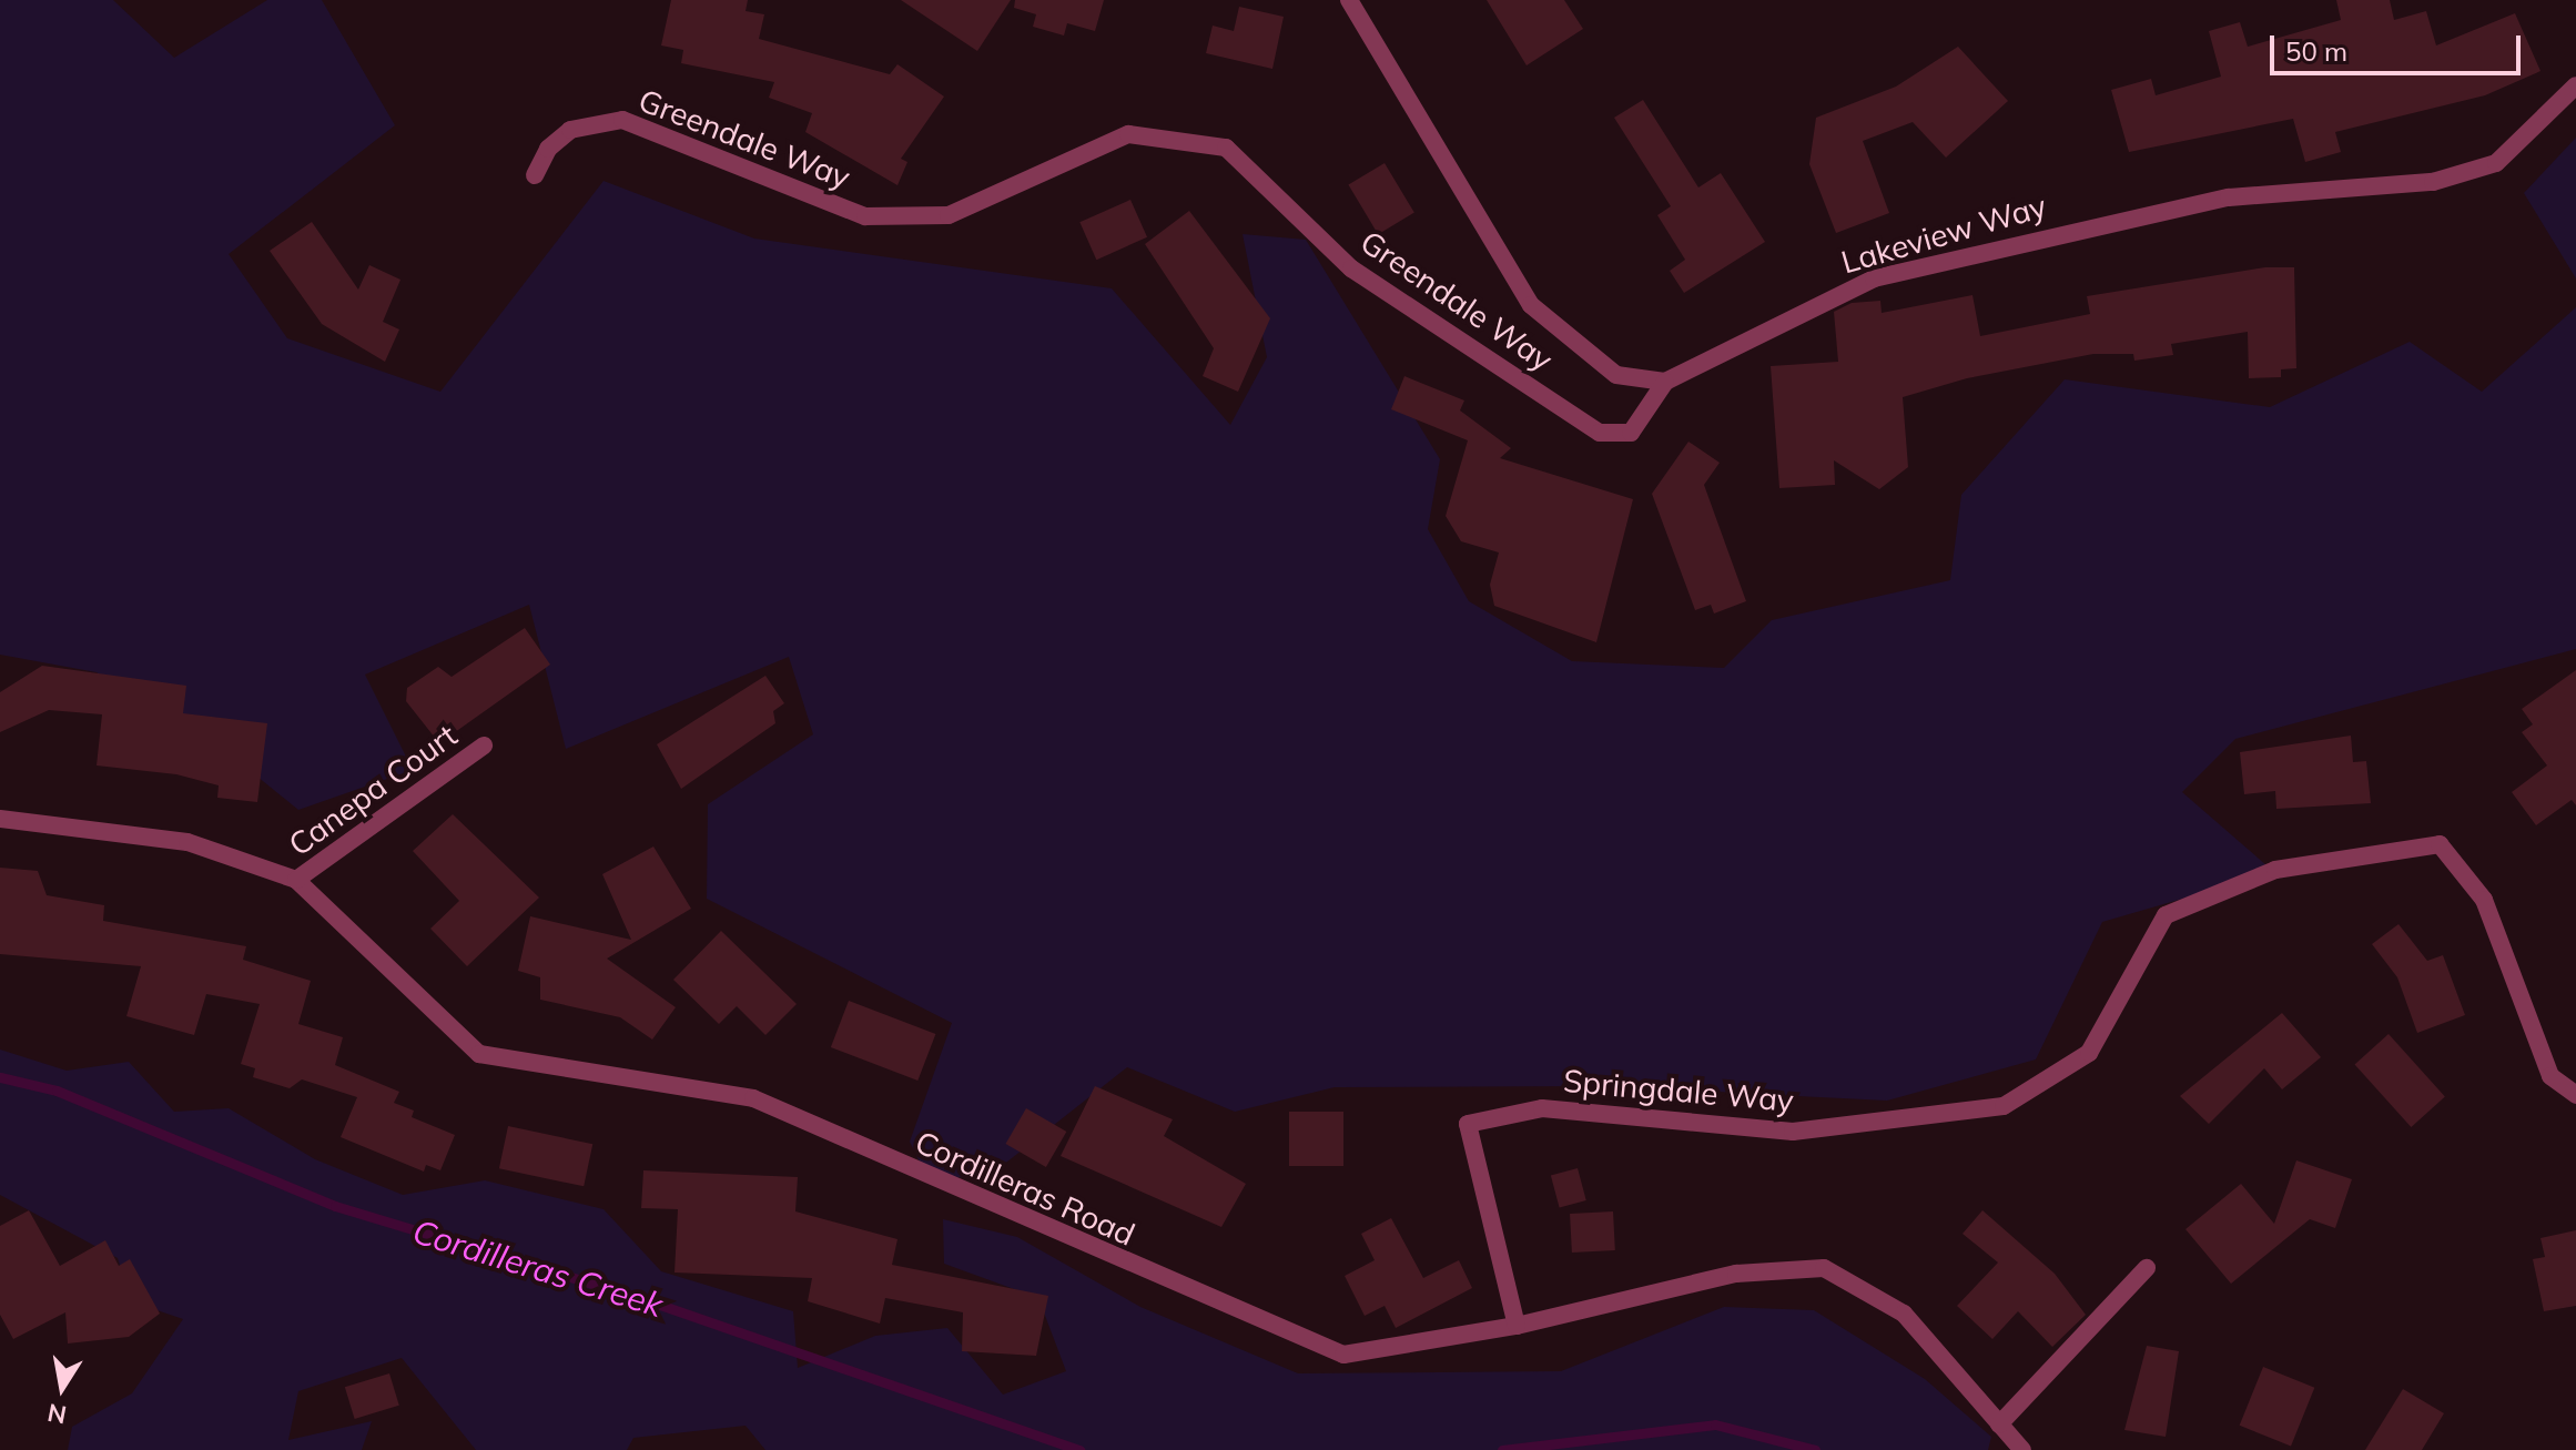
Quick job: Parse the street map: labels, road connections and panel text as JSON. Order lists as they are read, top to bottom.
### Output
{
  "streets": {
    "street": [
      "Greendale Way",
      "Lakeview Way",
      "Canepa Court",
      "Springdale Way",
      "Cordilleras Road"
    ]
  },
  "crossings": [
    ["Greendale Way", "Lakeview Way"],
    ["Canepa Court", "Cordilleras Road"],
    ["Springdale Way", "Cordilleras Road"]
  ],
  "water": ["Cordilleras Creek"],
  "scale_bar": "50 m",
  "north": "bottom"
}
